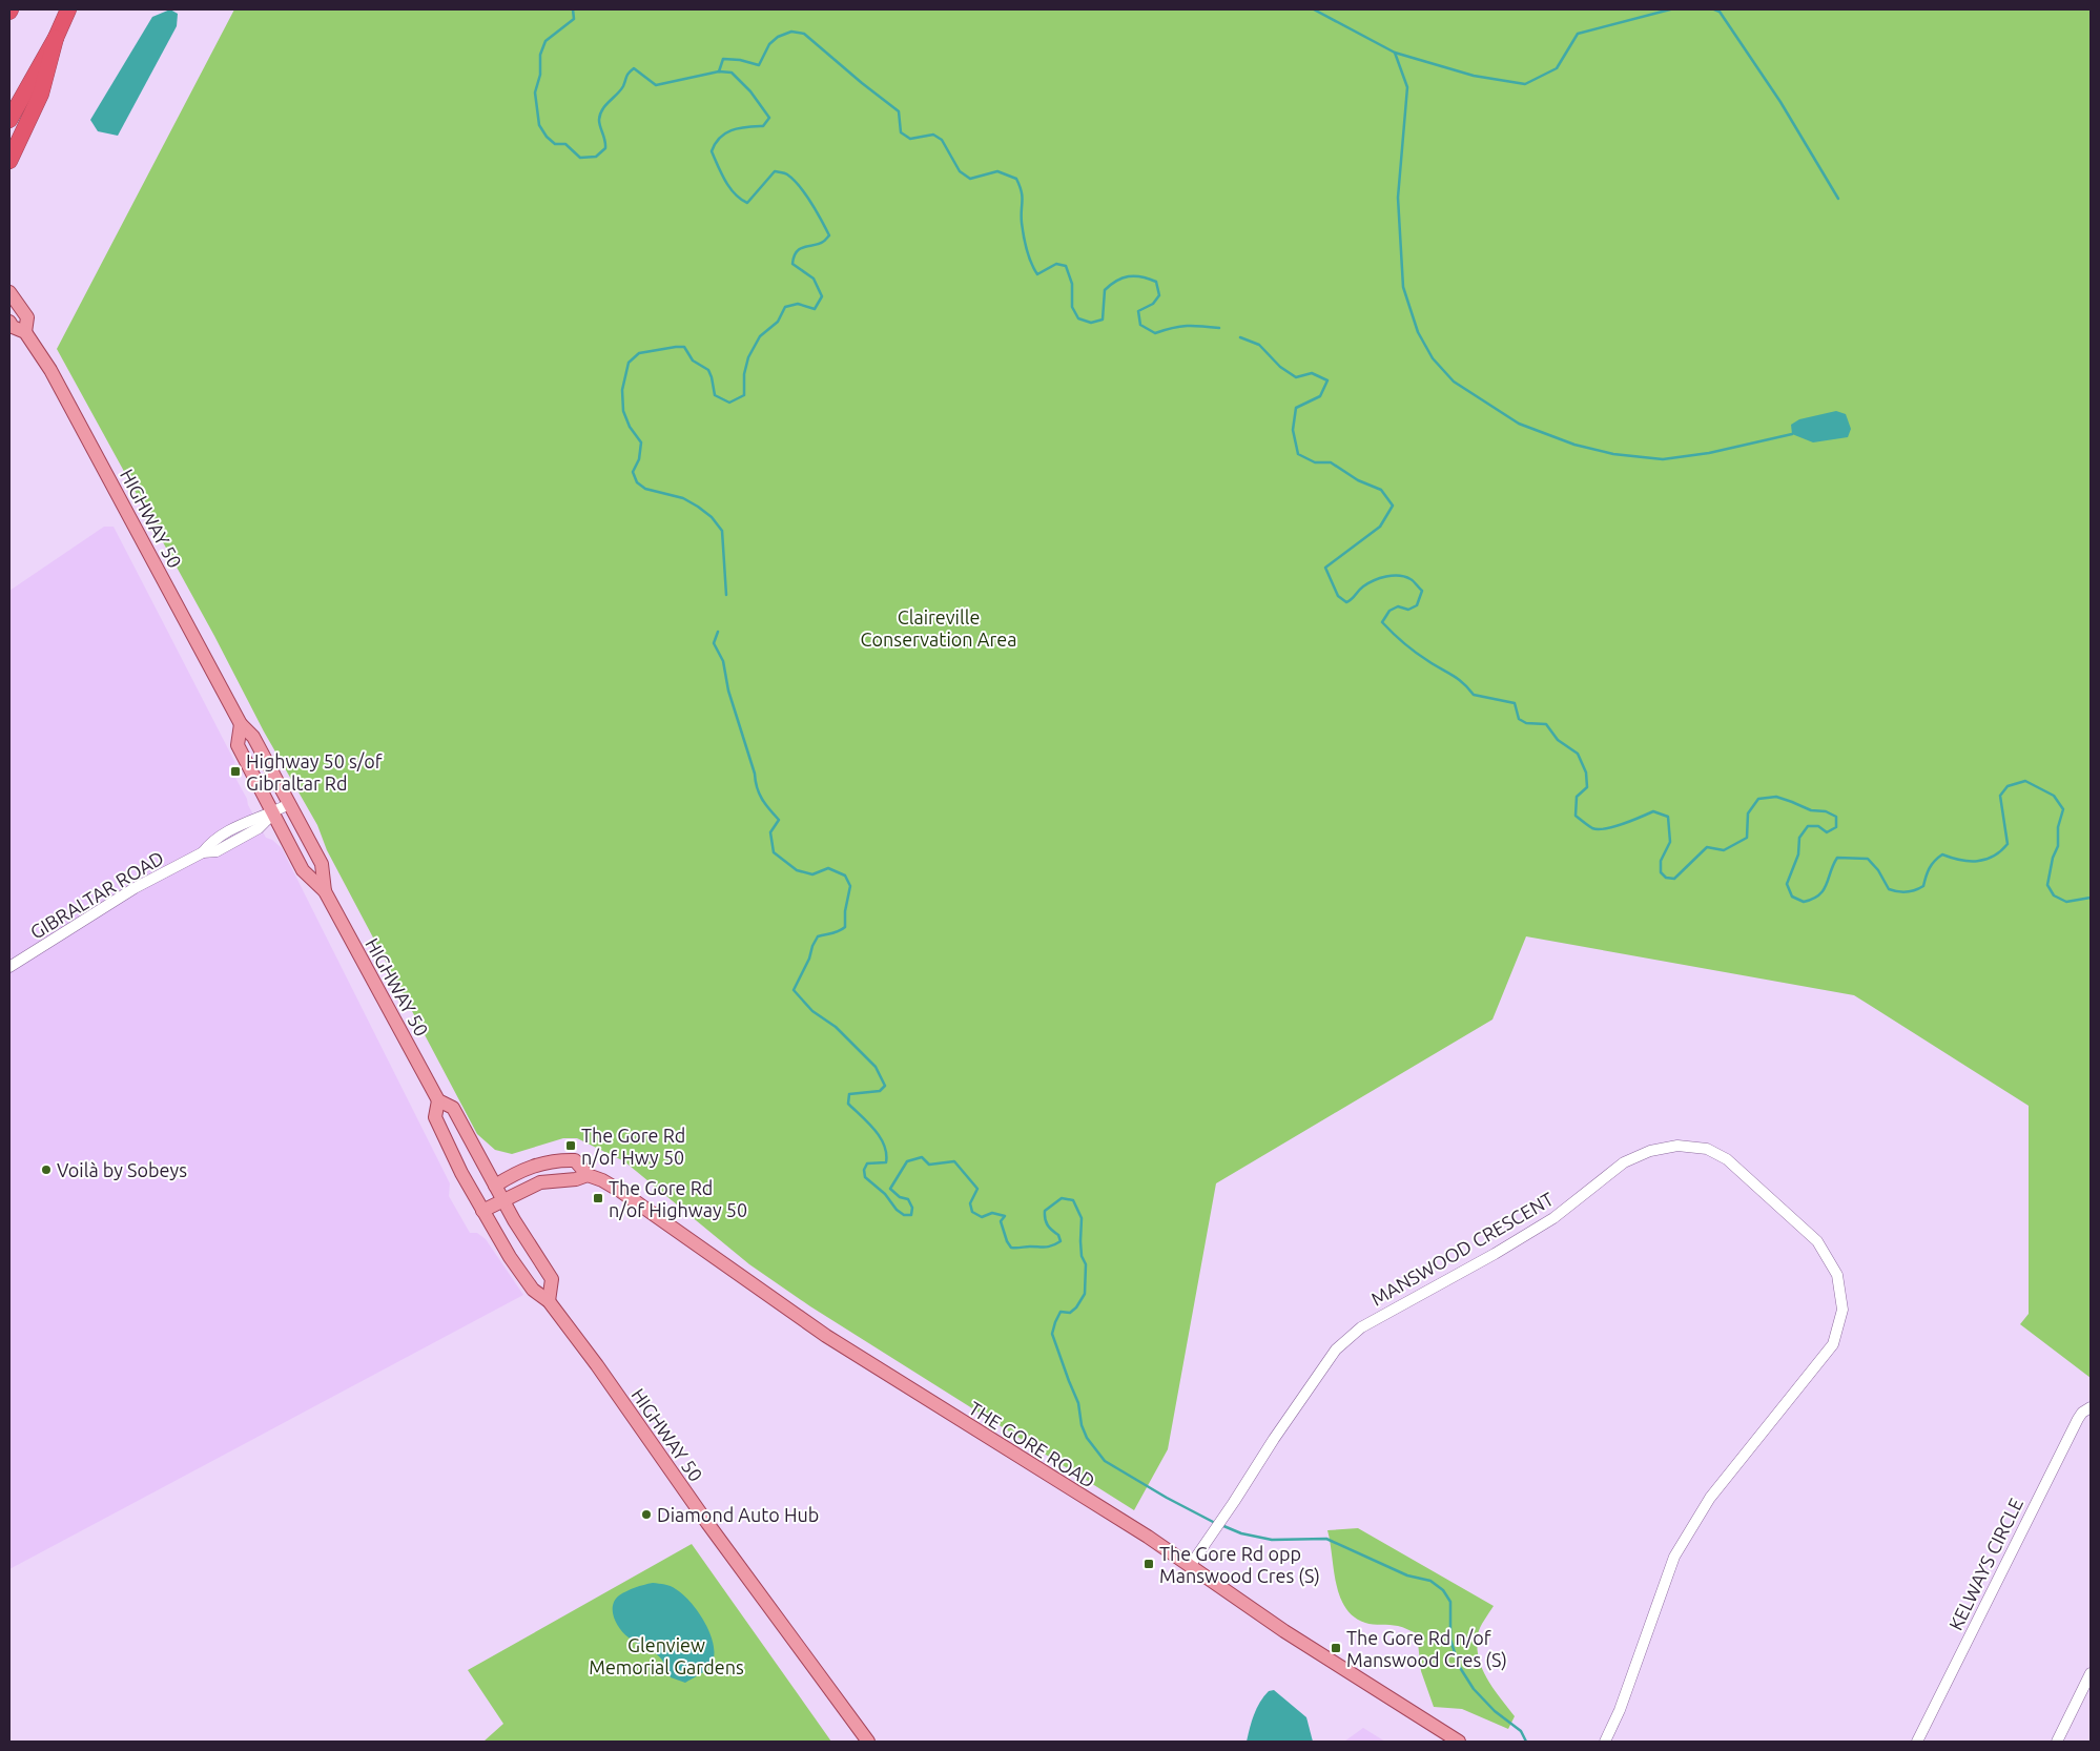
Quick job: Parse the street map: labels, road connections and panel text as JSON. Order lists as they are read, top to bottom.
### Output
{
  "streets": {
    "main road": ["HIGHWAY 50", "THE GORE ROAD"],
    "street": ["GIBRALTAR ROAD", "MANSWOOD CRESCENT", "KELWAYS CIRCLE"]
  },
  "crossings": [
    ["HIGHWAY 50", "GIBRALTAR ROAD"],
    ["HIGHWAY 50", "THE GORE ROAD"],
    ["MANSWOOD CRESCENT", "THE GORE ROAD"]
  ],
  "parks": ["Claireville Conservation Area", "Glenview Memorial Gardens"],
  "places": {
    "transit": [
      "Highway 50 s/of Gibraltar Rd",
      "The Gore Rd n/of Hwy 50",
      "The Gore Rd n/of Highway 50",
      "The Gore Rd opp Manswood Cres (S)",
      "The Gore Rd n/of Manswood Cres (S)"
    ],
    "other": ["Voilà by Sobeys", "Diamond Auto Hub"]
  }
}
